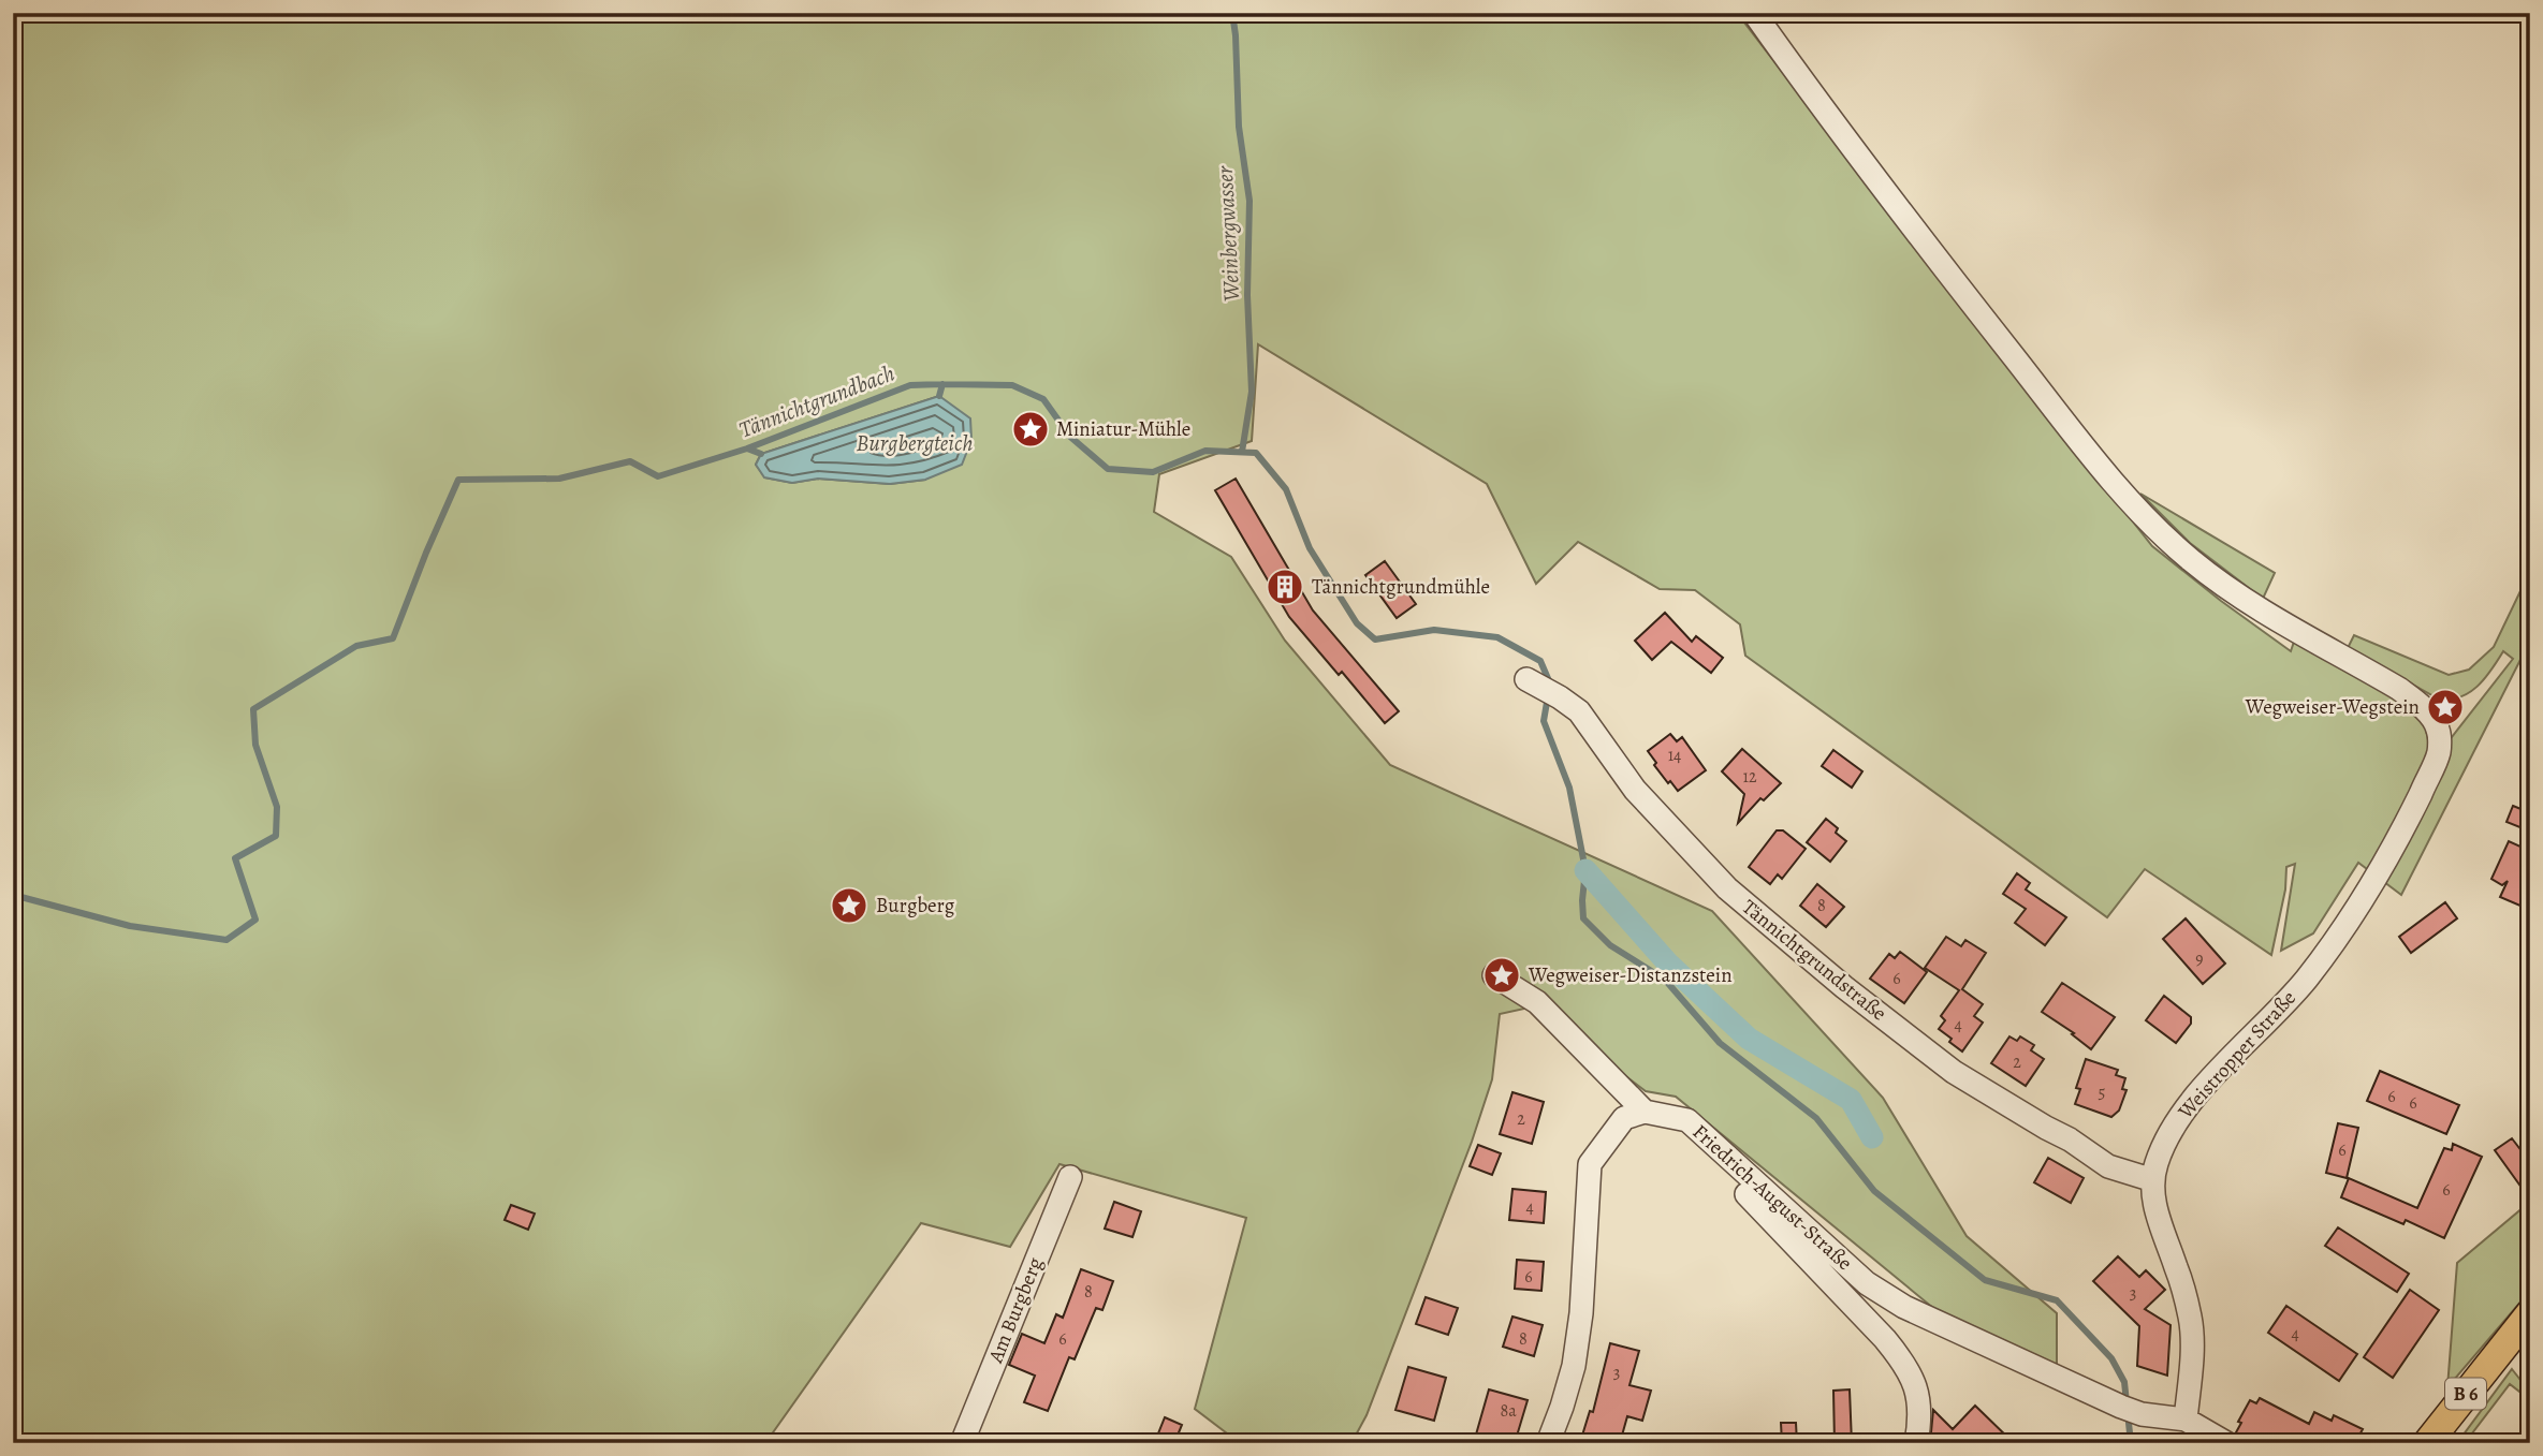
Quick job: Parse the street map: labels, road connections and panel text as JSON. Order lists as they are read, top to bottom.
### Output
{
  "streets": {
    "main road": ["B 6"],
    "street": [
      "Tännichtgrundstraße",
      "Weistropper Straße",
      "Friedrich-August-Straße",
      "Am Burgberg"
    ]
  },
  "crossings": [
    ["Tännichtgrundstraße", "Weistropper Straße"],
    ["Weistropper Straße", "Friedrich-August-Straße"]
  ],
  "water": ["Weinbergwasser", "Tännichtgrundbach", "Burgbergteich"],
  "places": {
    "place": [
      "Miniatur-Mühle",
      "Wegweiser-Wegstein",
      "Burgberg",
      "Wegweiser-Distanzstein"
    ],
    "building": ["Tännichtgrundmühle"]
  },
  "house_numbers": [
    "14",
    "12",
    "8",
    "9",
    "6",
    "4",
    "2",
    "5",
    "6",
    "6",
    "2",
    "6",
    "6",
    "4",
    "6",
    "8",
    "3",
    "4",
    "6",
    "8",
    "3",
    "8a"
  ]
}
